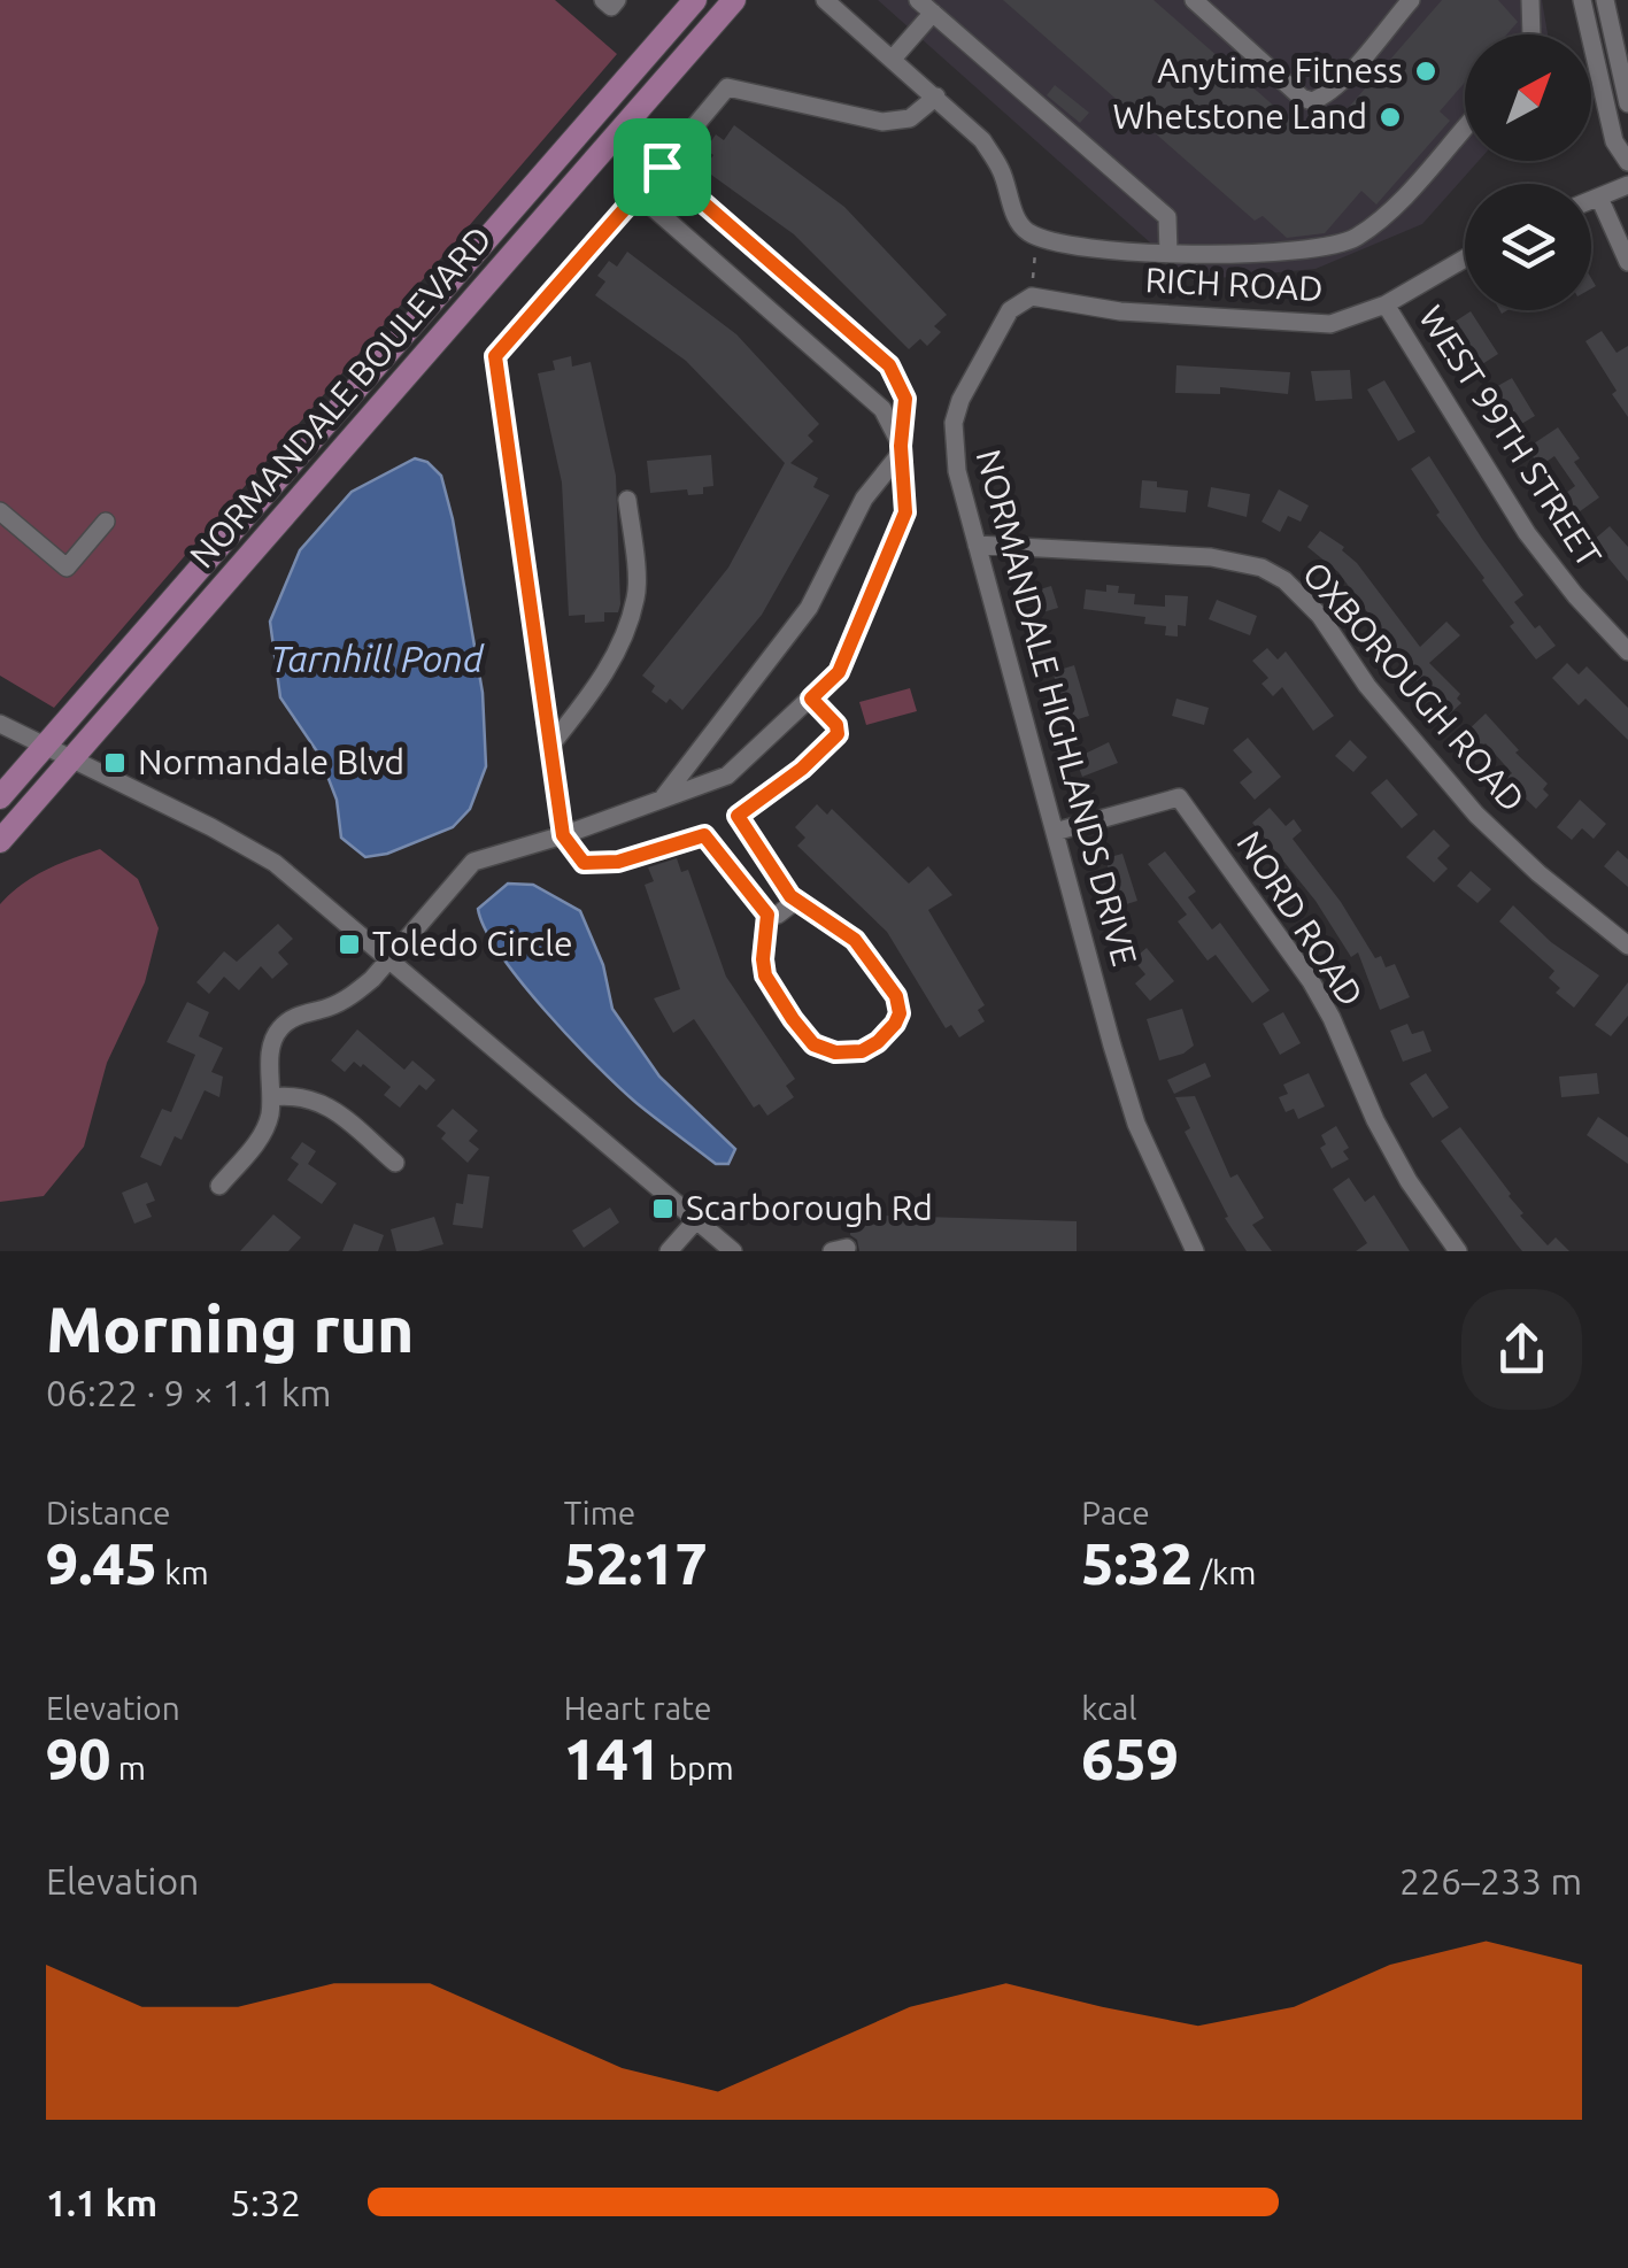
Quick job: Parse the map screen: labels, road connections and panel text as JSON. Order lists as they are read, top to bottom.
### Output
{
  "streets": {
    "main road": ["NORMANDALE BOULEVARD"],
    "street": [
      "RICH ROAD",
      "WEST 99TH STREET",
      "OXBOROUGH ROAD",
      "NORMANDALE HIGHLANDS DRIVE",
      "NORD ROAD"
    ]
  },
  "crossings": [
    ["RICH ROAD", "WEST 99TH STREET"],
    ["RICH ROAD", "NORMANDALE HIGHLANDS DRIVE"],
    ["OXBOROUGH ROAD", "NORMANDALE HIGHLANDS DRIVE"],
    ["NORMANDALE HIGHLANDS DRIVE", "NORD ROAD"]
  ],
  "water": ["Tarnhill Pond"],
  "places": {
    "other": ["Anytime Fitness", "Whetstone Land"],
    "transit": ["Normandale Blvd", "Toledo Circle", "Scarborough Rd"]
  },
  "north": "top right",
  "page": {
    "heading": ["Morning run", "06:22 · 9 × 1.1 km"],
    "stats": [
      ["Distance", "9.45 km"],
      ["Time", "52:17"],
      ["Pace", "5:32 /km"],
      ["Elevation", "90 m"],
      ["Heart rate", "141 bpm"],
      ["kcal", "659"]
    ],
    "chart": ["Elevation", "226–233 m"],
    "list": [
      {
        "name": "1.1 km",
        "note": "5:32"
      }
    ]
  }
}
